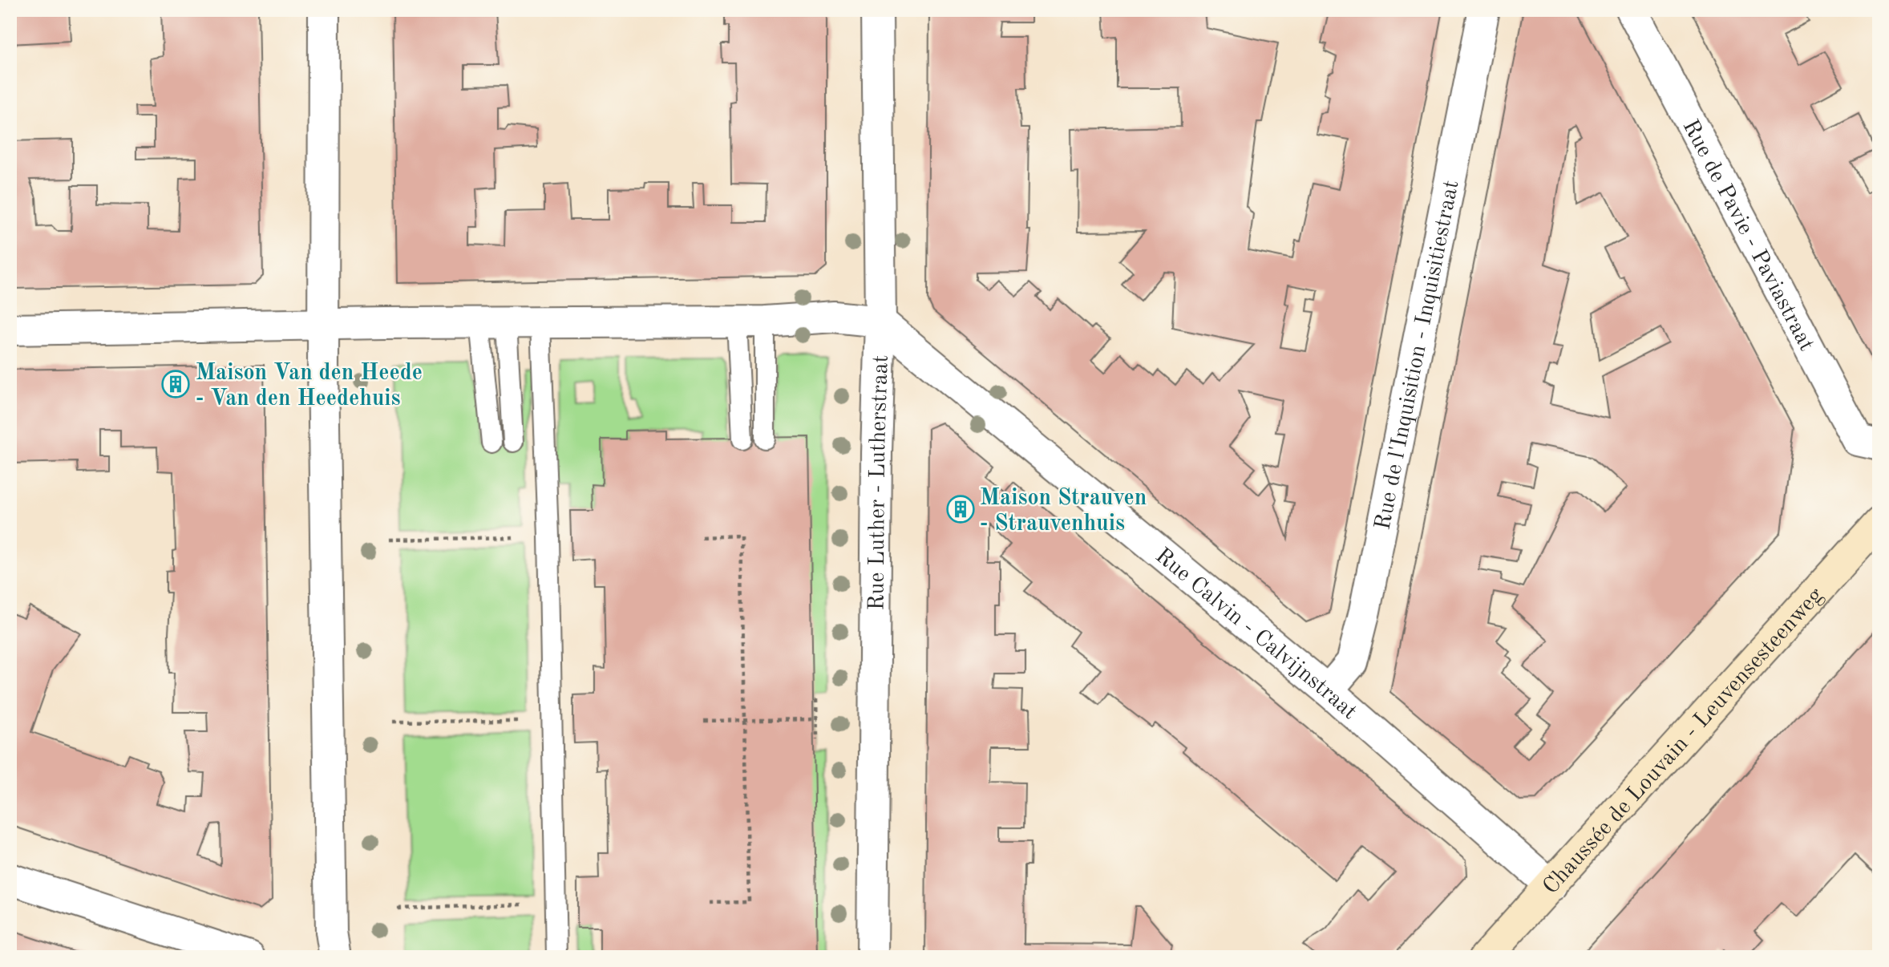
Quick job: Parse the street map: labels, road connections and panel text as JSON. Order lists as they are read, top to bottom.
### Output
{
  "streets": {
    "main road": ["Chaussée de Louvain - Leuvensesteenweg"],
    "street": [
      "Rue de Pavie - Paviastraat",
      "Rue de l'Inquisition - Inquisitiestraat",
      "Rue Luther - Lutherstraat",
      "Rue Calvin - Calvijnstraat"
    ]
  },
  "crossings": [
    ["Rue de l'Inquisition - Inquisitiestraat", "Rue Calvin - Calvijnstraat"],
    ["Rue Luther - Lutherstraat", "Rue Calvin - Calvijnstraat"],
    ["Rue Calvin - Calvijnstraat", "Chaussée de Louvain - Leuvensesteenweg"]
  ],
  "places": {
    "building": ["Maison Van den Heede - Van den Heedehuis", "Maison Strauven - Strauvenhuis"]
  }
}
